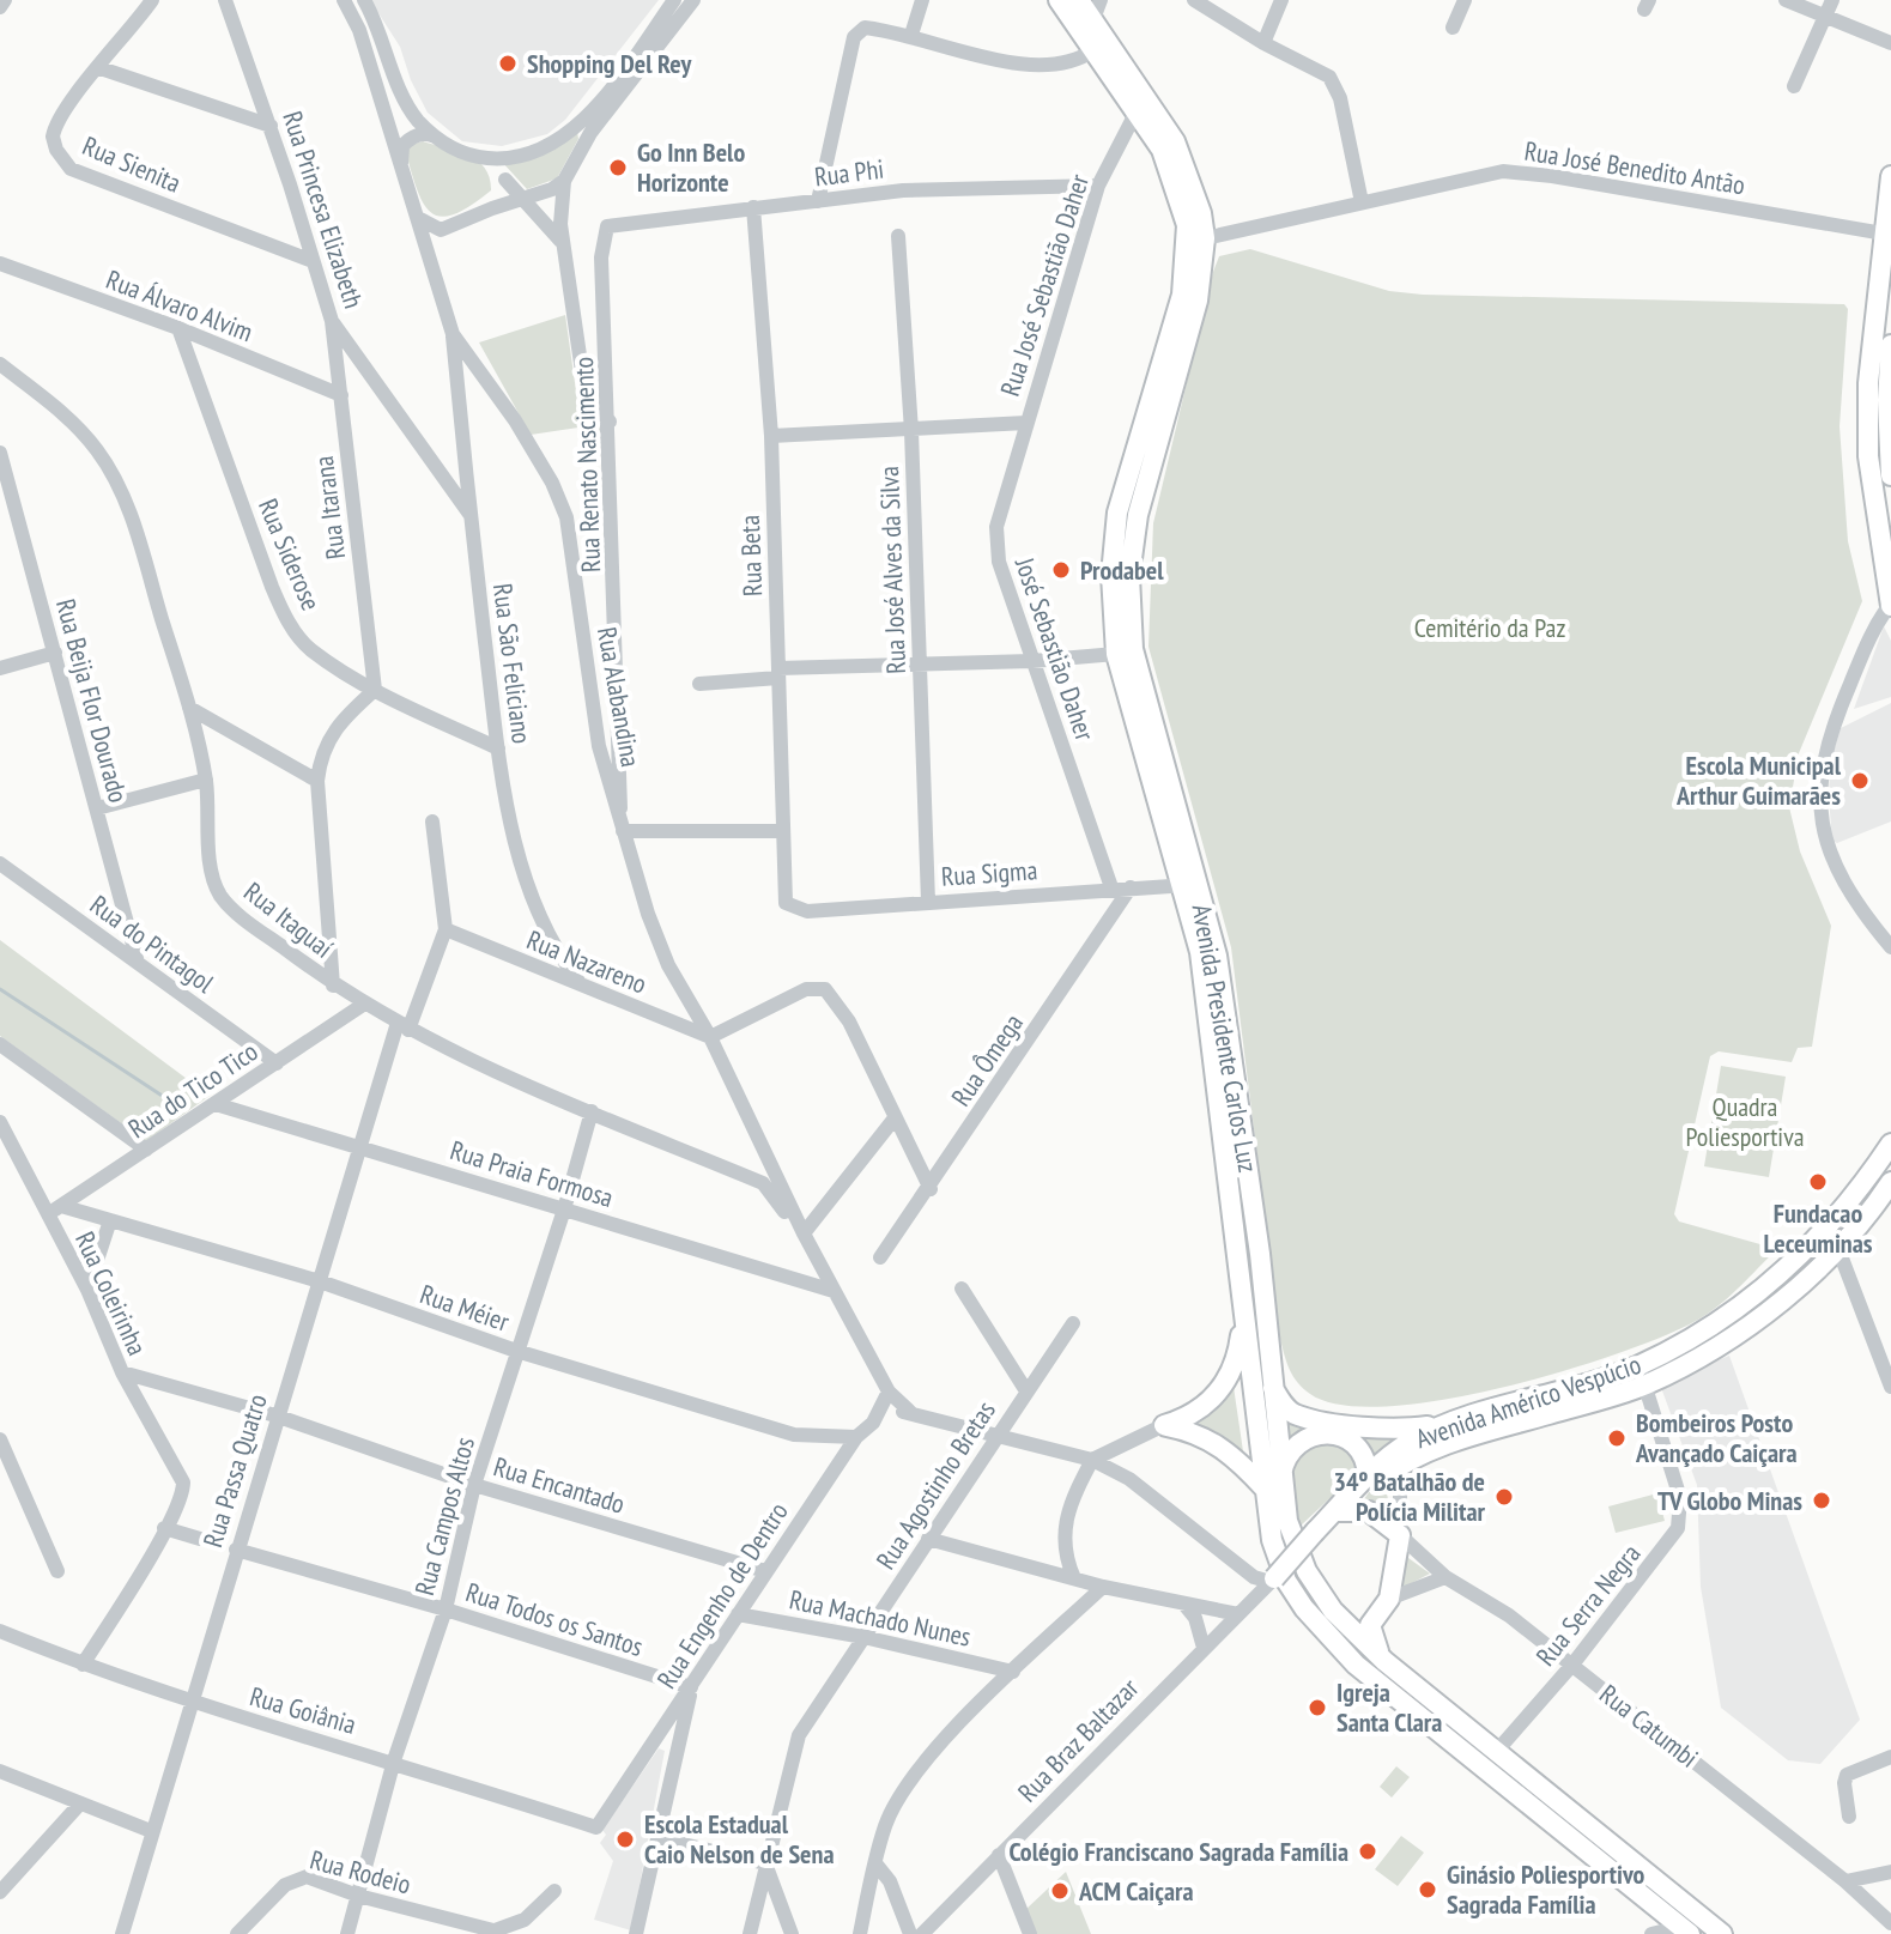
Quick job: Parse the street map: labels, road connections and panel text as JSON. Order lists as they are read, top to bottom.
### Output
{
  "streets": {
    "main road": ["Avenida Presidente Carlos Luz", "Avenida Américo Vespúcio", "Rua Catumbi"],
    "street": [
      "Rua Sienita",
      "Rua José Benedito Antão",
      "Rua Phi",
      "Rua Princesa Elizabeth",
      "Rua José Sebastião Daher",
      "Rua Álvaro Alvim",
      "Rua Renato Nascimento",
      "Rua Itarana",
      "Rua Siderose",
      "Rua Beta",
      "Rua José Alves da Silva",
      "José Sebastião Daher",
      "Rua São Feliciano",
      "Rua Alabandina",
      "Rua Beija Flor Dourado",
      "Rua Sigma",
      "Rua Itaguaí",
      "Rua do Pintagol",
      "Rua Nazareno",
      "Rua Ômega",
      "Rua do Tico Tico",
      "Rua Praia Formosa",
      "Rua Coleirinha",
      "Rua Méier",
      "Rua Passa Quatro",
      "Rua Encantado",
      "Rua Agostinho Bretas",
      "Rua Campos Altos",
      "Rua Engenho de Dentro",
      "Rua Serra Negra",
      "Rua Machado Nunes",
      "Rua Todos os Santos",
      "Rua Goiânia",
      "Rua Braz Baltazar",
      "Rua Rodeio"
    ]
  },
  "crossings": [
    ["Rua Sienita", "Rua Princesa Elizabeth"],
    ["Rua José Benedito Antão", "Avenida Presidente Carlos Luz"],
    ["Rua Phi", "Rua José Sebastião Daher"],
    ["Rua Phi", "Rua Renato Nascimento"],
    ["Rua Phi", "Rua Beta"],
    ["Rua Princesa Elizabeth", "Rua Itarana"],
    ["Rua Princesa Elizabeth", "Rua São Feliciano"],
    ["Rua José Sebastião Daher", "José Sebastião Daher"],
    ["Rua José Sebastião Daher", "Avenida Presidente Carlos Luz"],
    ["Rua Álvaro Alvim", "Rua Itarana"],
    ["Rua Álvaro Alvim", "Rua Siderose"],
    ["Rua Renato Nascimento", "Rua Alabandina"],
    ["Rua Itarana", "Rua Siderose"],
    ["Rua Siderose", "Rua São Feliciano"],
    ["Rua Beta", "Rua Sigma"],
    ["Rua José Alves da Silva", "Rua Sigma"],
    ["José Sebastião Daher", "Rua Sigma"],
    ["Rua São Feliciano", "Rua Alabandina"],
    ["Rua São Feliciano", "Rua Nazareno"],
    ["Rua Alabandina", "Rua Itaguaí"],
    ["Rua Alabandina", "Rua Nazareno"],
    ["Rua Alabandina", "Rua Praia Formosa"],
    ["Rua Alabandina", "Rua Engenho de Dentro"],
    ["Rua Beija Flor Dourado", "Rua do Pintagol"],
    ["Rua Sigma", "Avenida Presidente Carlos Luz"],
    ["Rua Sigma", "Rua Ômega"],
    ["Rua Itaguaí", "Rua do Tico Tico"],
    ["Rua Itaguaí", "Rua Passa Quatro"],
    ["Rua Itaguaí", "Rua Campos Altos"],
    ["Rua do Pintagol", "Rua do Tico Tico"],
    ["Rua Nazareno", "Rua Passa Quatro"],
    ["Avenida Presidente Carlos Luz", "Rua Serra Negra"],
    ["Rua do Tico Tico", "Rua Praia Formosa"],
    ["Rua do Tico Tico", "Rua Coleirinha"],
    ["Rua do Tico Tico", "Rua Méier"],
    ["Rua Praia Formosa", "Rua Passa Quatro"],
    ["Rua Praia Formosa", "Rua Campos Altos"],
    ["Rua Coleirinha", "Rua Méier"],
    ["Rua Coleirinha", "Rua Encantado"],
    ["Rua Méier", "Rua Passa Quatro"],
    ["Rua Méier", "Rua Campos Altos"],
    ["Rua Méier", "Rua Engenho de Dentro"],
    ["Avenida Américo Vespúcio", "Rua Serra Negra"],
    ["Avenida Américo Vespúcio", "Rua Catumbi"],
    ["Avenida Américo Vespúcio", "Rua Braz Baltazar"],
    ["Rua Passa Quatro", "Rua Encantado"],
    ["Rua Passa Quatro", "Rua Todos os Santos"],
    ["Rua Passa Quatro", "Rua Goiânia"],
    ["Rua Encantado", "Rua Campos Altos"],
    ["Rua Encantado", "Rua Engenho de Dentro"],
    ["Rua Agostinho Bretas", "Rua Machado Nunes"],
    ["Rua Campos Altos", "Rua Todos os Santos"],
    ["Rua Campos Altos", "Rua Goiânia"],
    ["Rua Campos Altos", "Rua Rodeio"],
    ["Rua Engenho de Dentro", "Rua Machado Nunes"],
    ["Rua Engenho de Dentro", "Rua Todos os Santos"],
    ["Rua Engenho de Dentro", "Rua Goiânia"],
    ["Rua Serra Negra", "Rua Catumbi"]
  ],
  "parks": ["Cemitério da Paz", "Quadra Poliesportiva"],
  "places": [
    "Shopping Del Rey",
    "Go Inn Belo Horizonte",
    "Prodabel",
    "Escola Municipal Arthur Guimarães",
    "Fundacao Leceuminas",
    "Bombeiros Posto Avançado Caiçara",
    "34º Batalhão de Polícia Militar",
    "TV Globo Minas",
    "Igreja Santa Clara",
    "Escola Estadual Caio Nelson de Sena",
    "Colégio Franciscano Sagrada Família",
    "Ginásio Poliesportivo Sagrada Família",
    "ACM Caiçara"
  ]
}
